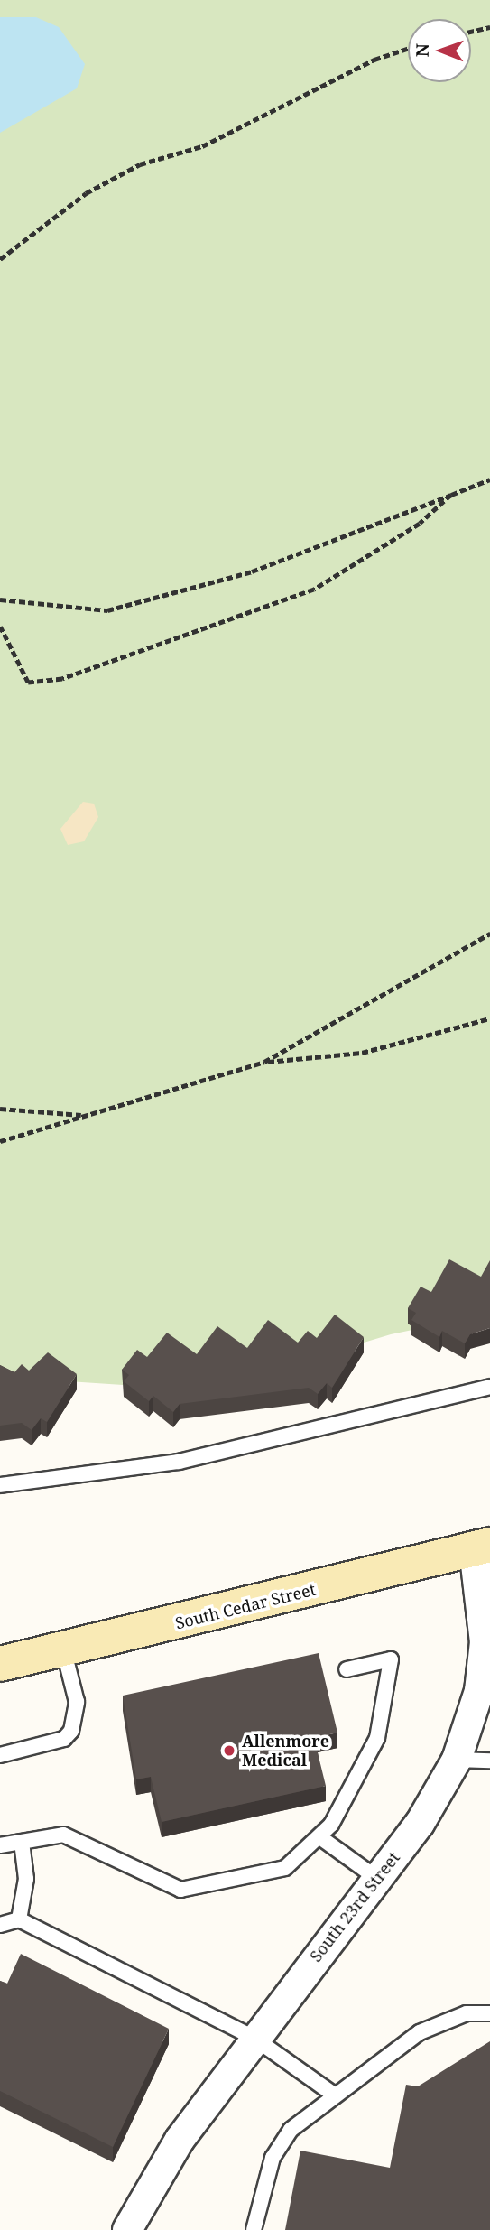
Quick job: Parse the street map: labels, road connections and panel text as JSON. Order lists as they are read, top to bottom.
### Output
{
  "streets": {
    "main road": ["South Cedar Street"],
    "street": ["South 23rd Street"]
  },
  "crossings": [
    ["South Cedar Street", "South 23rd Street"]
  ],
  "places": ["Allenmore Medical"],
  "north": "left"
}
